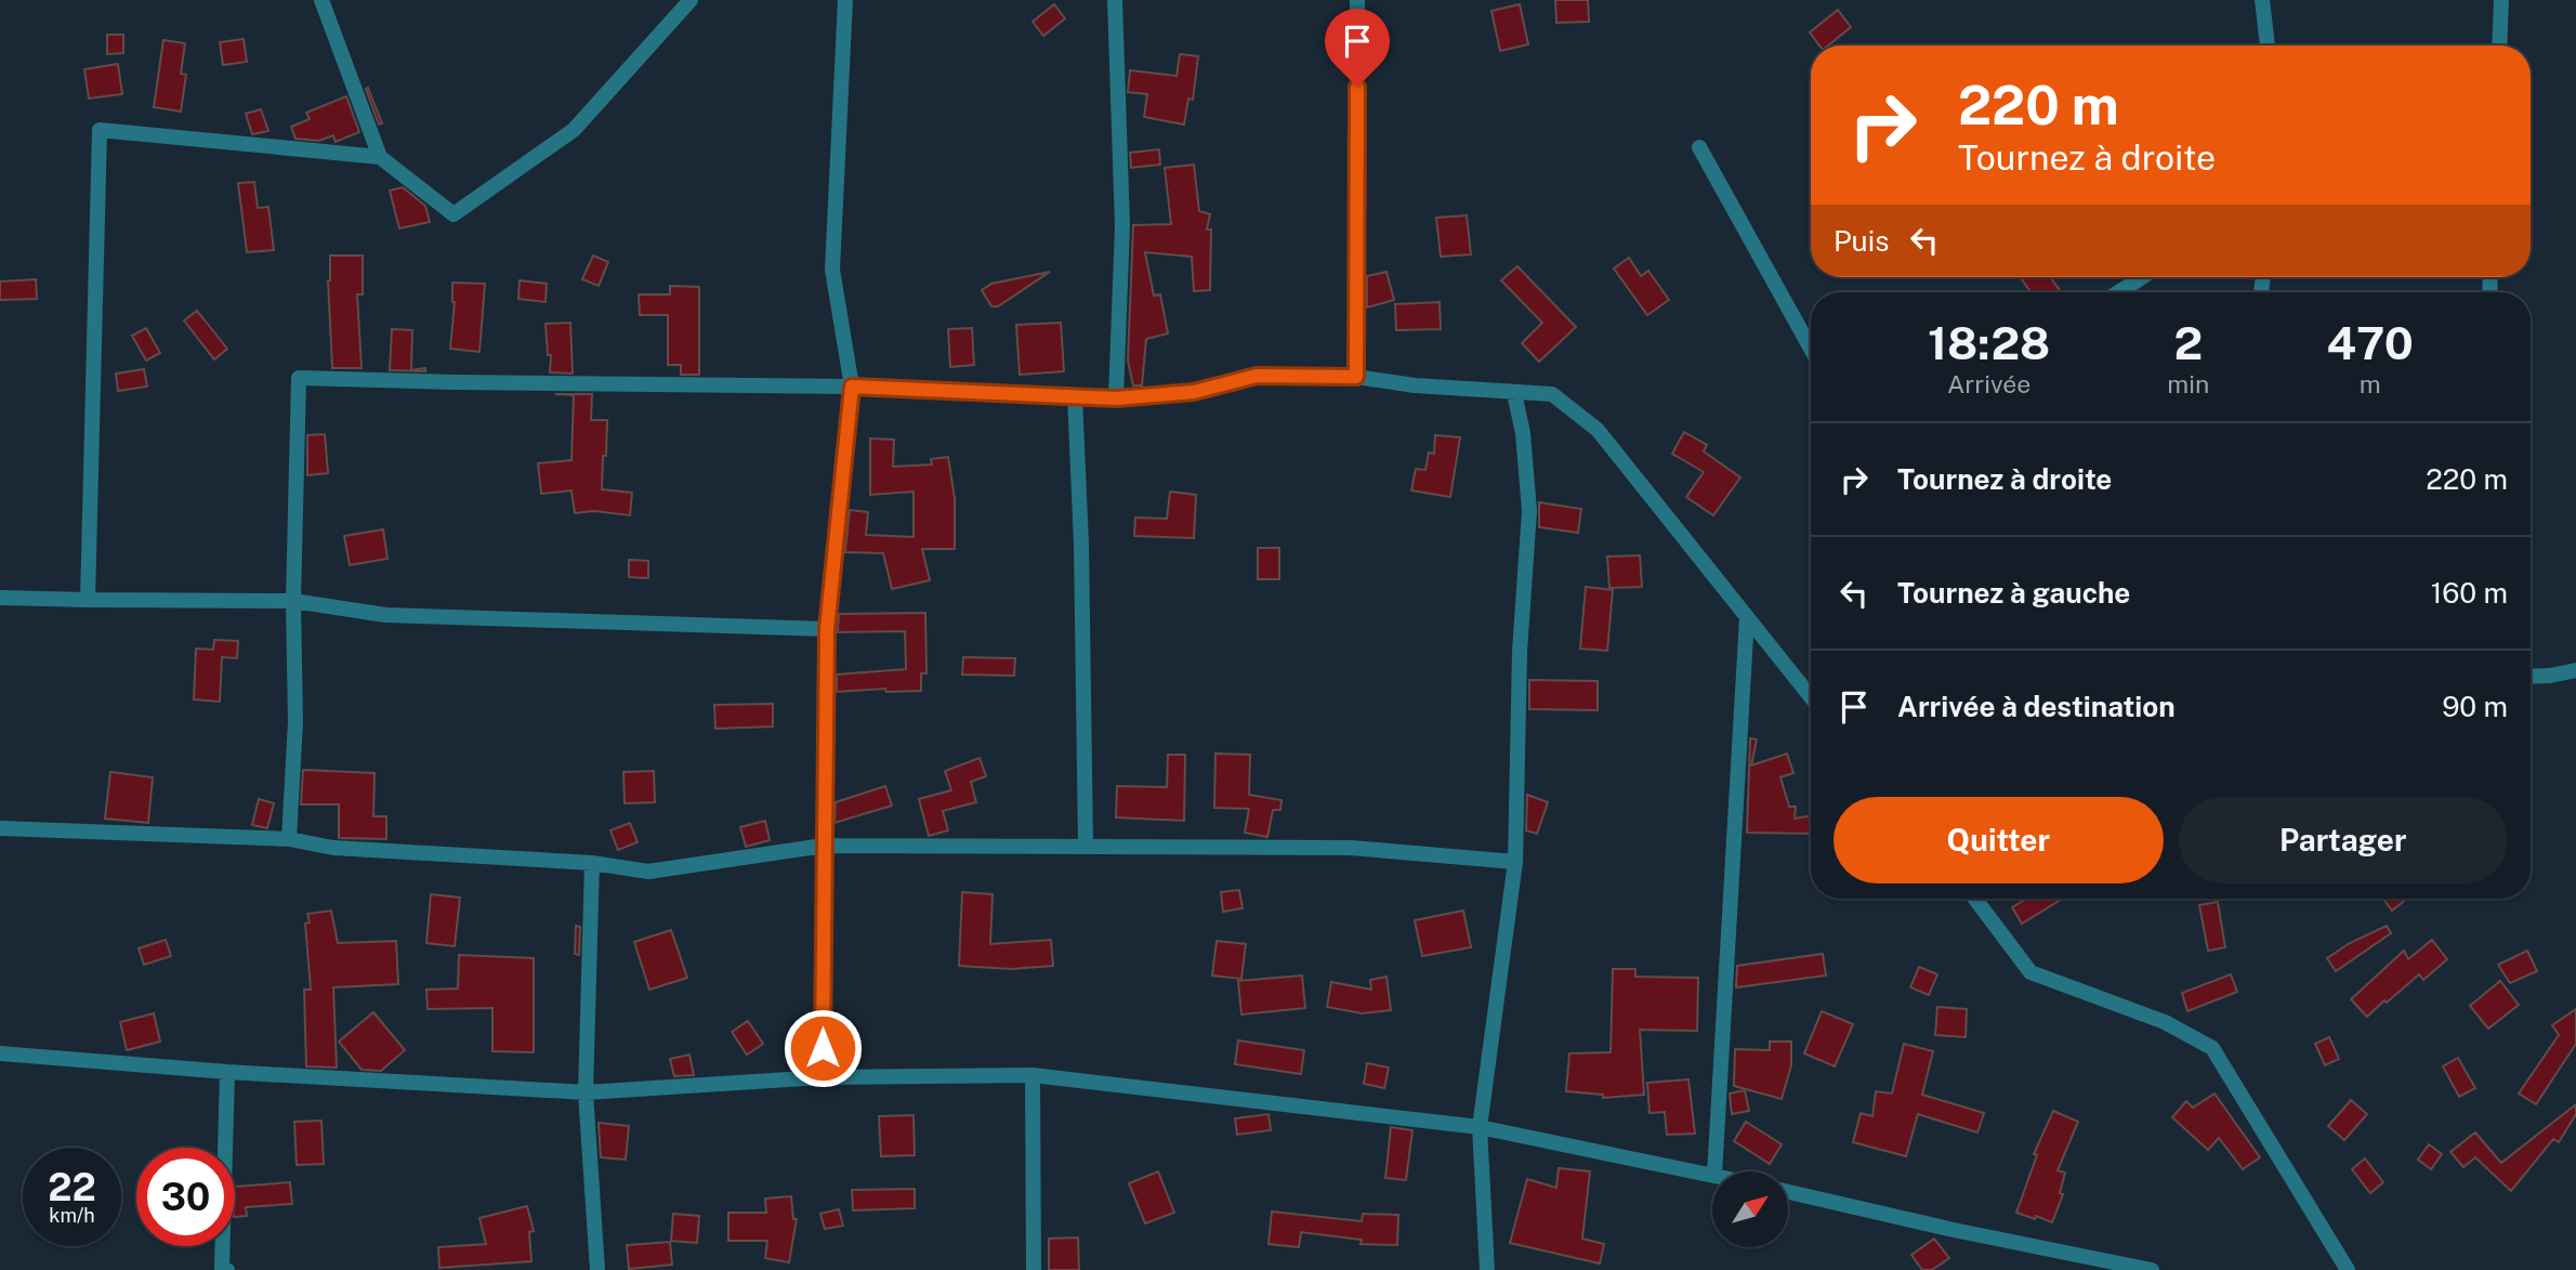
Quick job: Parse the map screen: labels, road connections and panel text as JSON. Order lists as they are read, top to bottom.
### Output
{
  "north": "top right",
  "page": {
    "turn": ["220 m", "Tournez à droite"],
    "then": "Puis",
    "eta": [
      "18:28",
      "Arrivée",
      "2",
      "min",
      "470",
      "m"
    ],
    "list": [
      {
        "name": "Tournez à droite",
        "value": "220 m"
      },
      {
        "name": "Tournez à gauche",
        "value": "160 m"
      },
      {
        "name": "Arrivée à destination",
        "value": "90 m"
      }
    ],
    "buttons": ["Quitter", "Partager"],
    "speed": "22 km/h",
    "limit": "30"
  }
}
